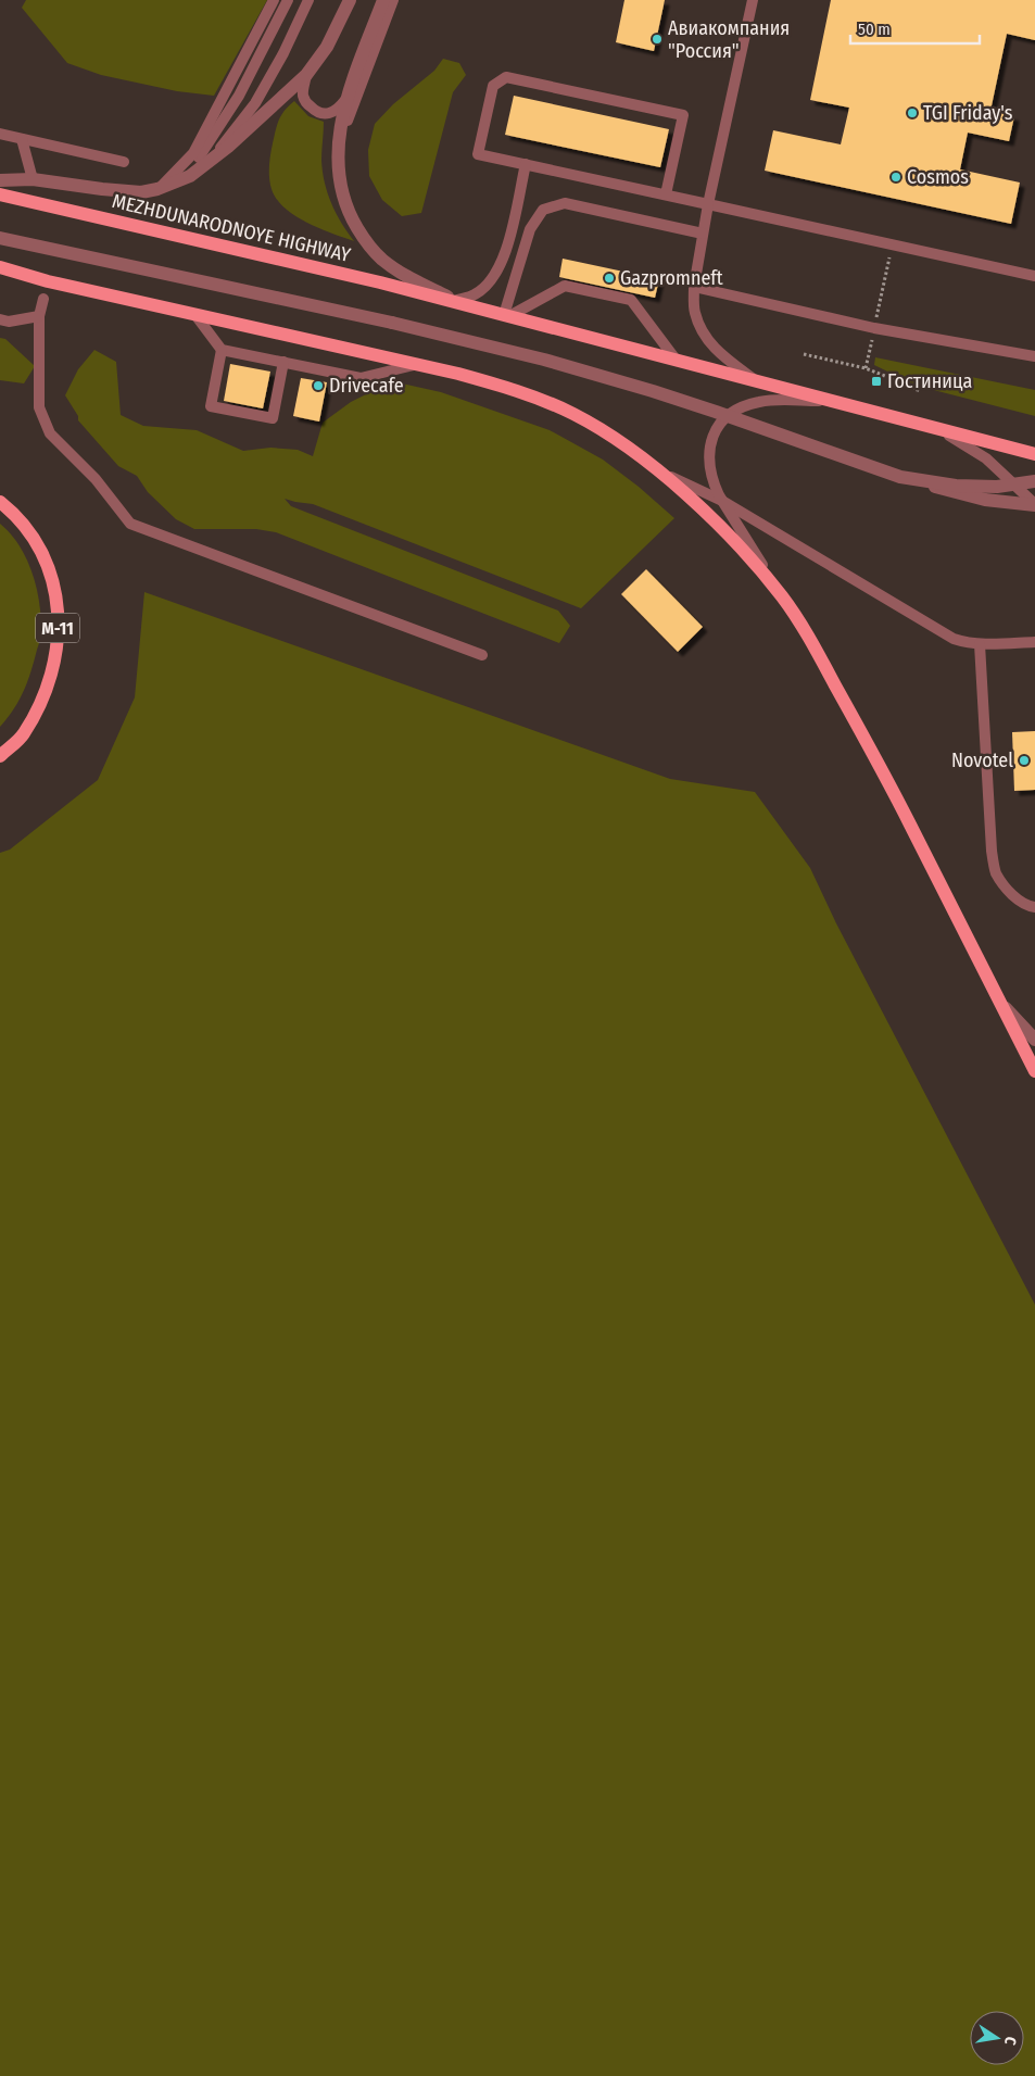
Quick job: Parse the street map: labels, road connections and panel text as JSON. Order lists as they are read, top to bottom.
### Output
{
  "streets": {
    "main road": ["MEZHDUNARODNOYE HIGHWAY", "М-11"]
  },
  "places": {
    "other": [
      "Авиакомпания \"Россия\"",
      "TGI Friday's",
      "Cosmos",
      "Gazpromneft",
      "Drivecafe",
      "Novotel"
    ],
    "transit": ["Гостиница"]
  },
  "scale_bar": "50 m",
  "north": "right"
}
